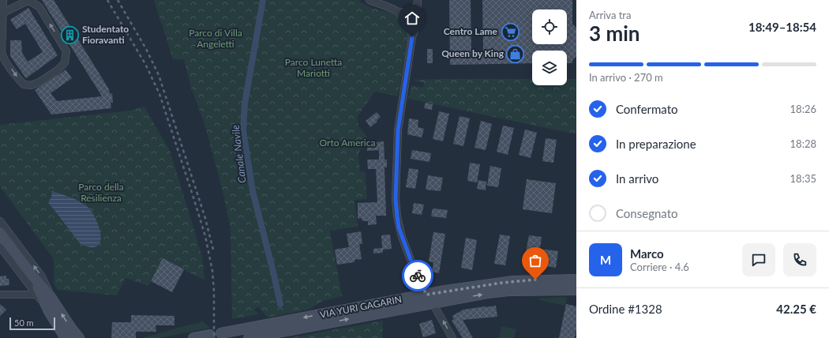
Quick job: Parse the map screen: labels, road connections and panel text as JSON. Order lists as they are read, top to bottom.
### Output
{
  "streets": {
    "main road": ["VIA YURI GAGARIN"]
  },
  "water": ["Canale Navile"],
  "parks": [
    "Parco di Villa Angeletti",
    "Parco Lunetta Mariotti",
    "Orto America",
    "Parco della Resilienza"
  ],
  "places": {
    "supermarket": ["Centro Lame"],
    "building": ["Studentato Fioravanti"],
    "shop": ["Queen by King"]
  },
  "scale_bar": "50 m",
  "page": {
    "heading": ["3 min", "Arriva tra", "18:49–18:54"],
    "panel": [
      "Marco",
      "Corriere · 4.6",
      "Ordine #1328",
      "42.25 €"
    ],
    "bar": "In arrivo · 270 m",
    "list": [
      ["Confermato", "18:26"],
      ["In preparazione", "18:28"],
      ["In arrivo", "18:35"],
      "Consegnato"
    ],
    "round": "M",
    "scale": "50 m"
  }
}
